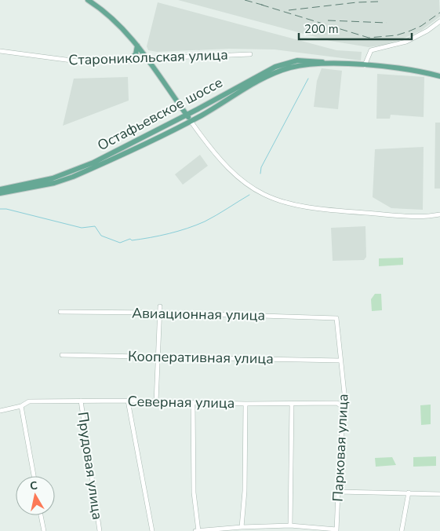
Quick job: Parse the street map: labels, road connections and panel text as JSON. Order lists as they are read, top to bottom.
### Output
{
  "streets": {
    "main road": ["Остафьевское шоссе"],
    "street": [
      "Староникольская улица",
      "Авиационная улица",
      "Кооперативная улица",
      "Северная улица",
      "Парковая улица",
      "Прудовая улица"
    ]
  },
  "crossings": [
    ["Авиационная улица", "Парковая улица"],
    ["Кооперативная улица", "Парковая улица"],
    ["Северная улица", "Парковая улица"],
    ["Северная улица", "Прудовая улица"]
  ],
  "scale_bar": "200 m",
  "north": "top"
}
